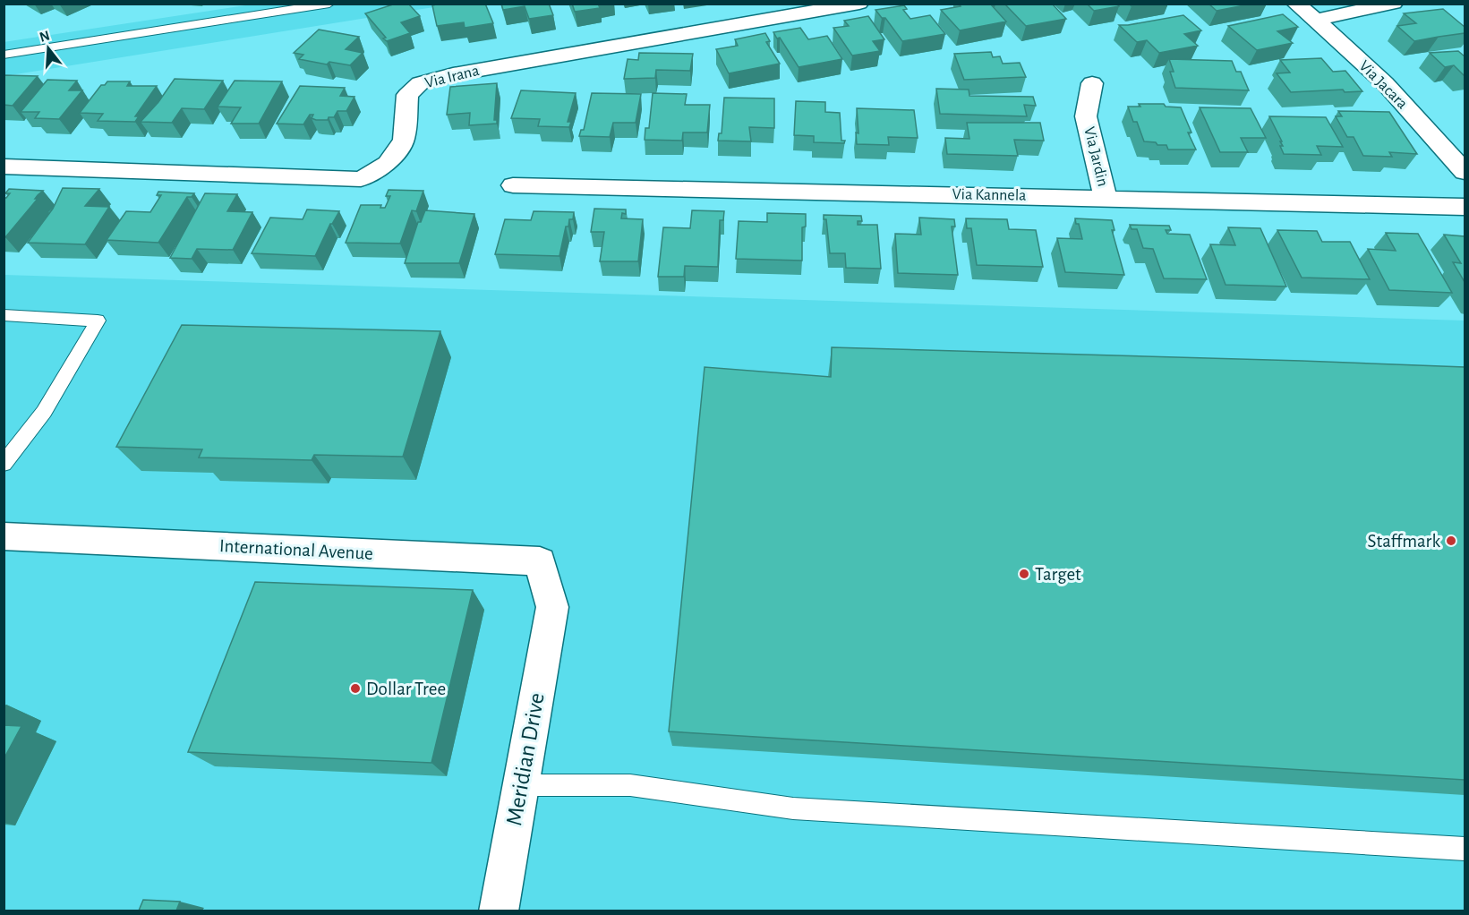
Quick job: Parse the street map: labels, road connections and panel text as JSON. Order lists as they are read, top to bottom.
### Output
{
  "streets": {
    "street": [
      "Via Irana",
      "Via Jacara",
      "Via Jardin",
      "Via Kannela",
      "International Avenue",
      "Meridian Drive"
    ]
  },
  "crossings": [
    ["Via Jardin", "Via Kannela"],
    ["International Avenue", "Meridian Drive"]
  ],
  "places": ["Staffmark", "Target", "Dollar Tree"],
  "north": "top"
}
